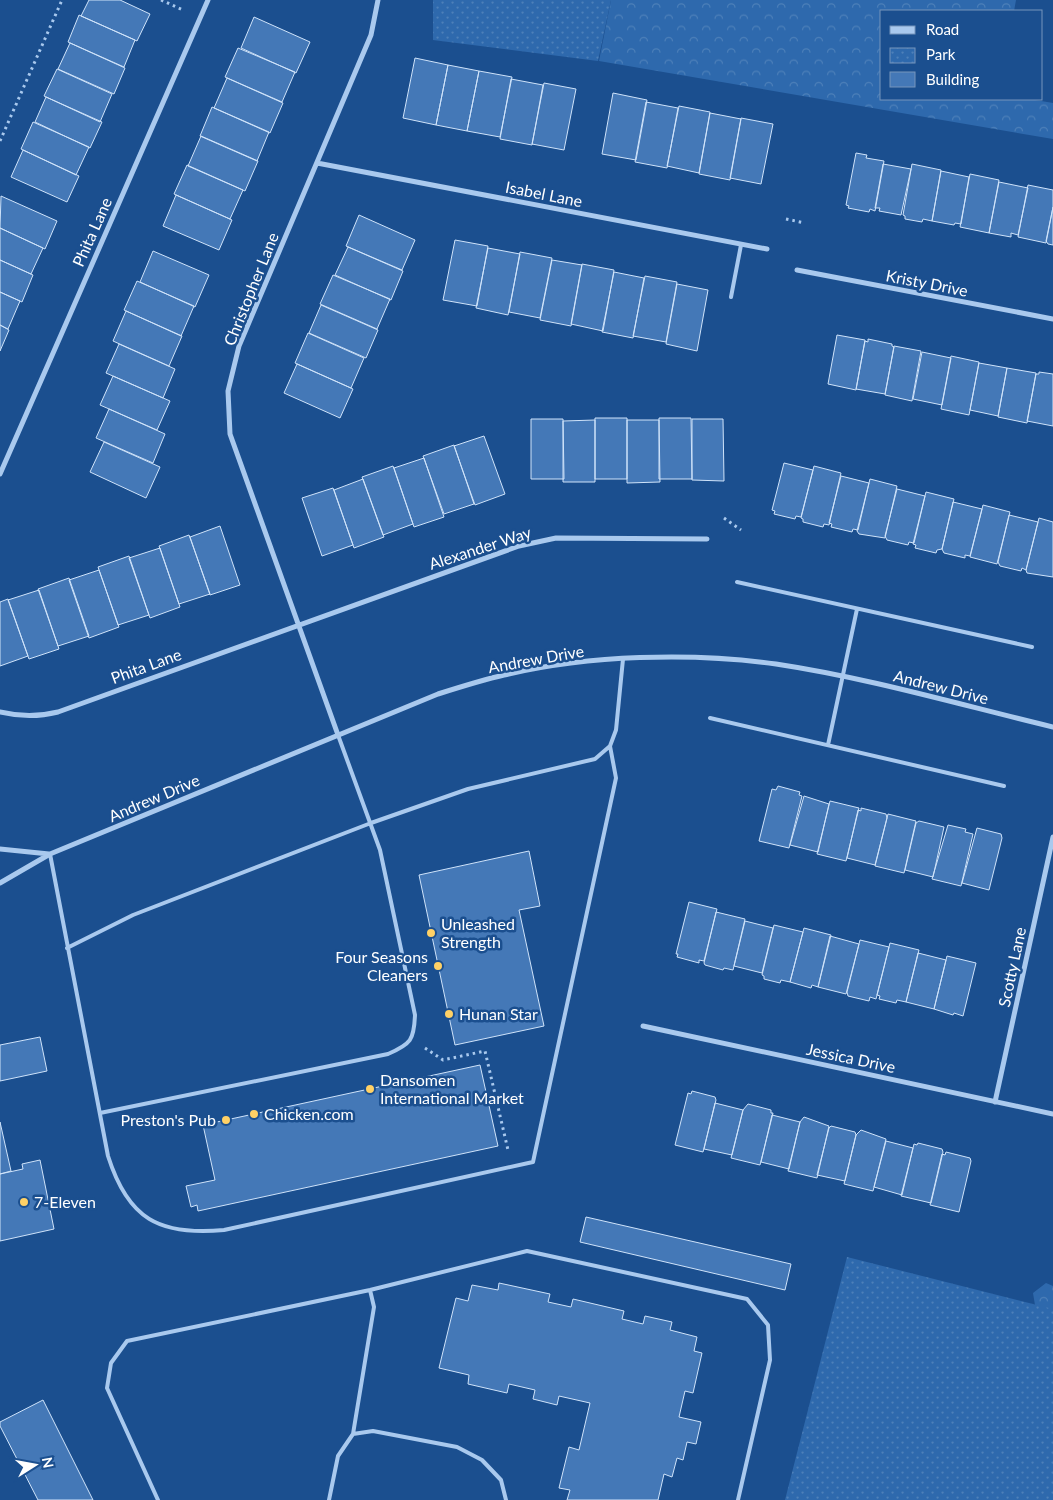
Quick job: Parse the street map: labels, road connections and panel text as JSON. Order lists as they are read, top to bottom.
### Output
{
  "streets": {
    "street": [
      "Isabel Lane",
      "Phita Lane",
      "Kristy Drive",
      "Christopher Lane",
      "Alexander Way",
      "Andrew Drive",
      "Scotty Lane",
      "Jessica Drive"
    ]
  },
  "crossings": [
    ["Isabel Lane", "Christopher Lane"],
    ["Phita Lane", "Christopher Lane"],
    ["Phita Lane", "Alexander Way"],
    ["Christopher Lane", "Alexander Way"],
    ["Christopher Lane", "Andrew Drive"],
    ["Scotty Lane", "Jessica Drive"]
  ],
  "places": [
    "Unleashed Strength",
    "Four Seasons Cleaners",
    "Hunan Star",
    "Dansomen International Market",
    "Chicken.com",
    "Preston's Pub",
    "7-Eleven"
  ],
  "legend": ["Road", "Park", "Building"],
  "north": "right"
}
